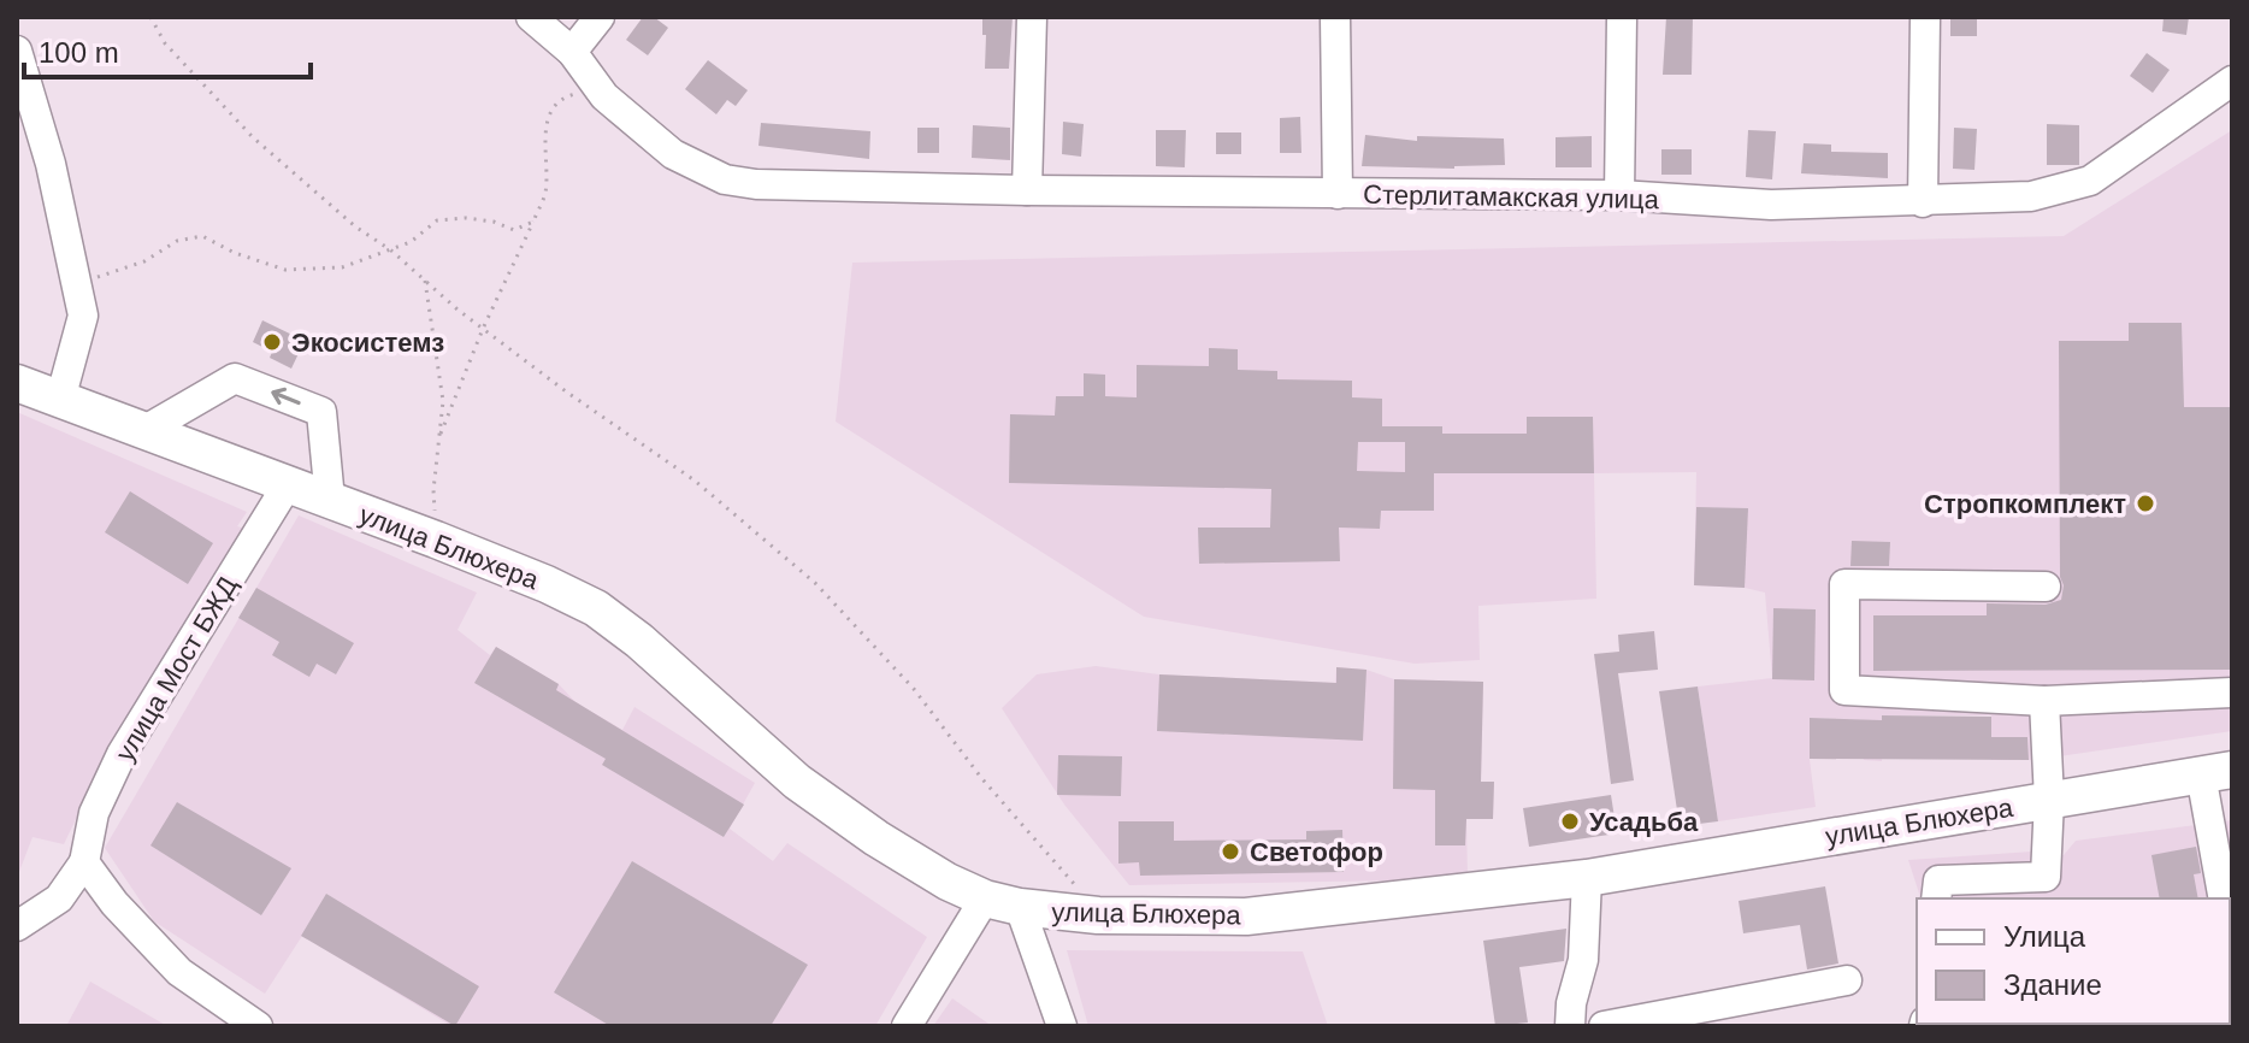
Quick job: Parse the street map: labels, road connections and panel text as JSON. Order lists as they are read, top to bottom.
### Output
{
  "streets": {
    "main road": ["улица Блюхера"],
    "street": ["Стерлитамакская улица", "улица Мост БЖД"]
  },
  "crossings": [
    ["улица Блюхера", "улица Мост БЖД"]
  ],
  "places": [
    "Экосистемз",
    "Стропкомплект",
    "Усадьба",
    "Светофор"
  ],
  "legend": ["Улица", "Здание"],
  "scale_bar": "100 m"
}
